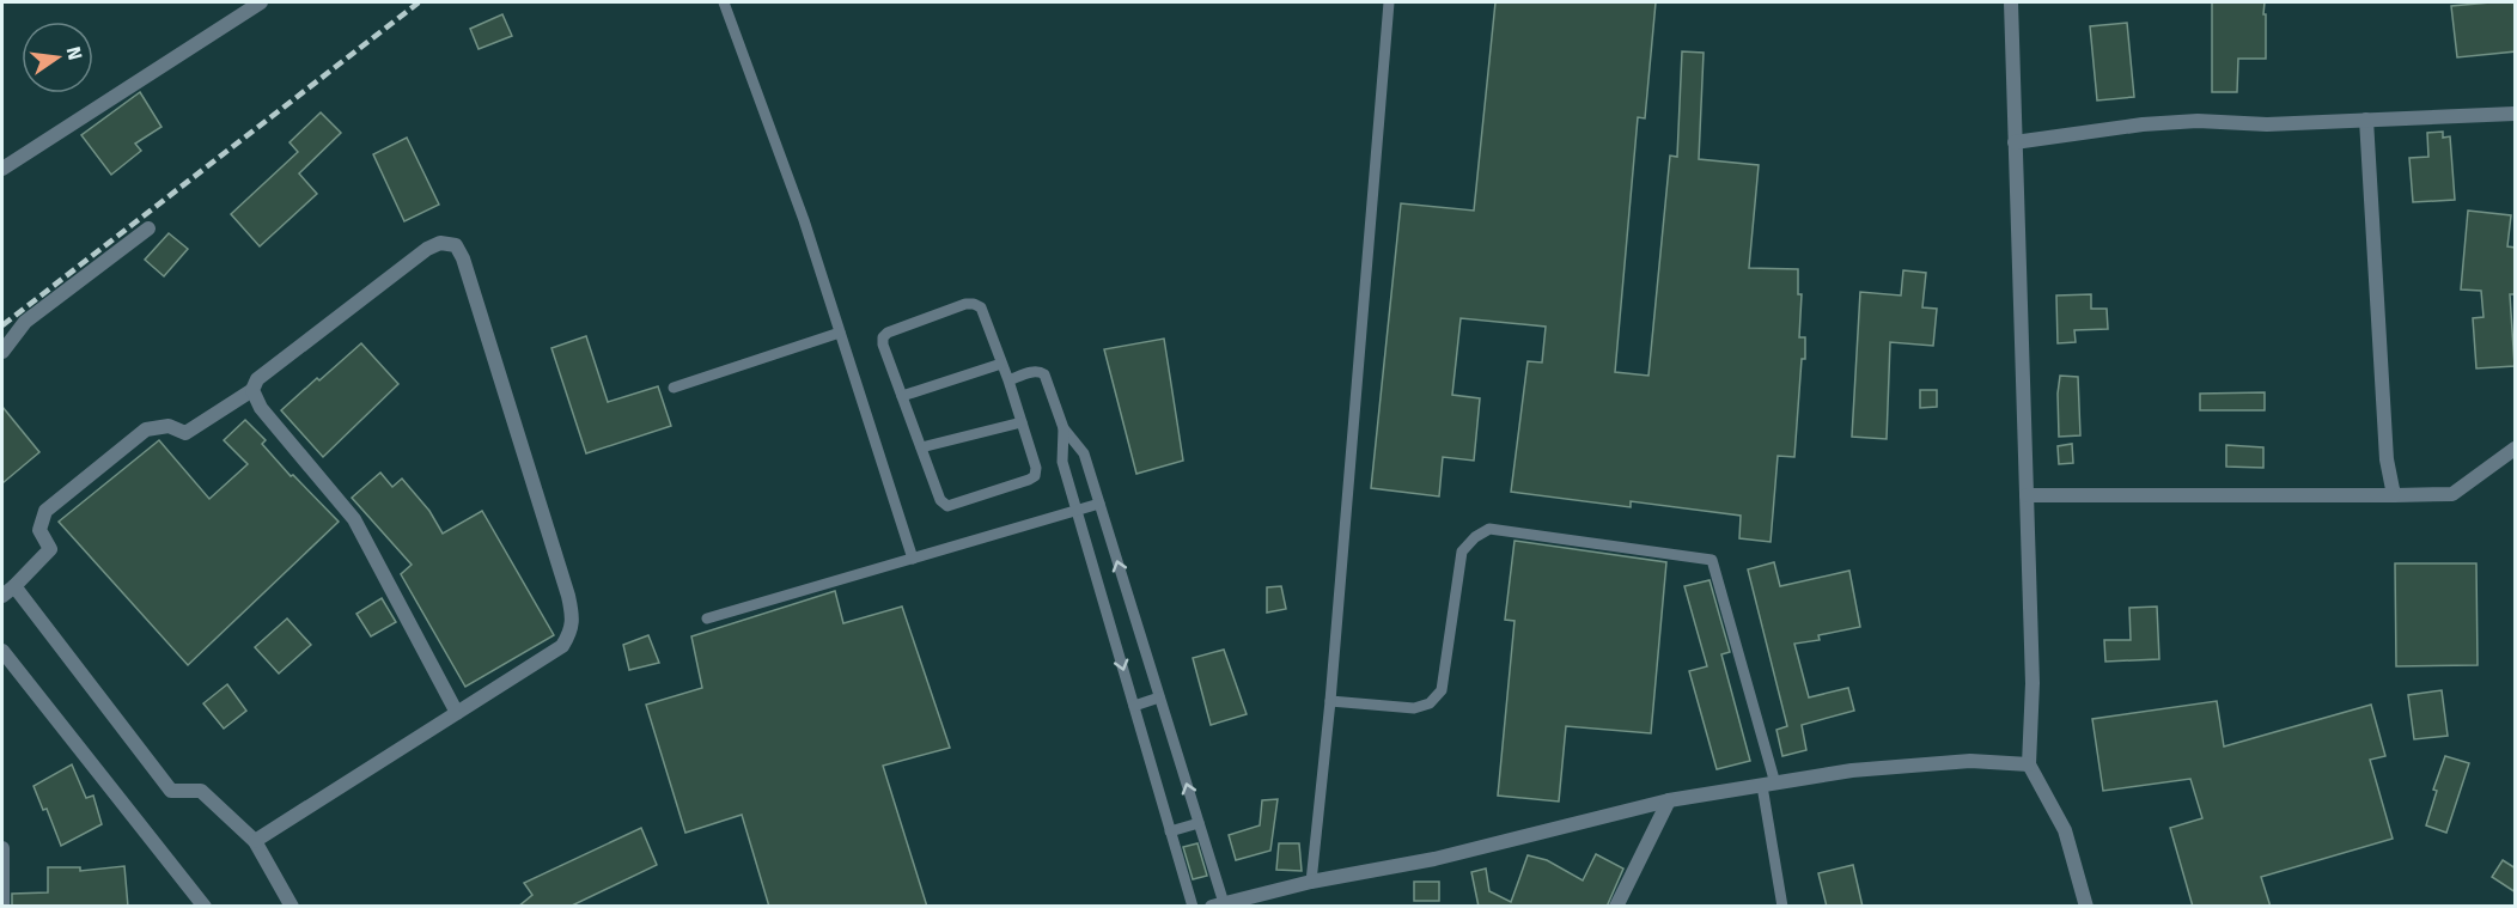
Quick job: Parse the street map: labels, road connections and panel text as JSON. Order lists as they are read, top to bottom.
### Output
{
  "north": "right"
}
